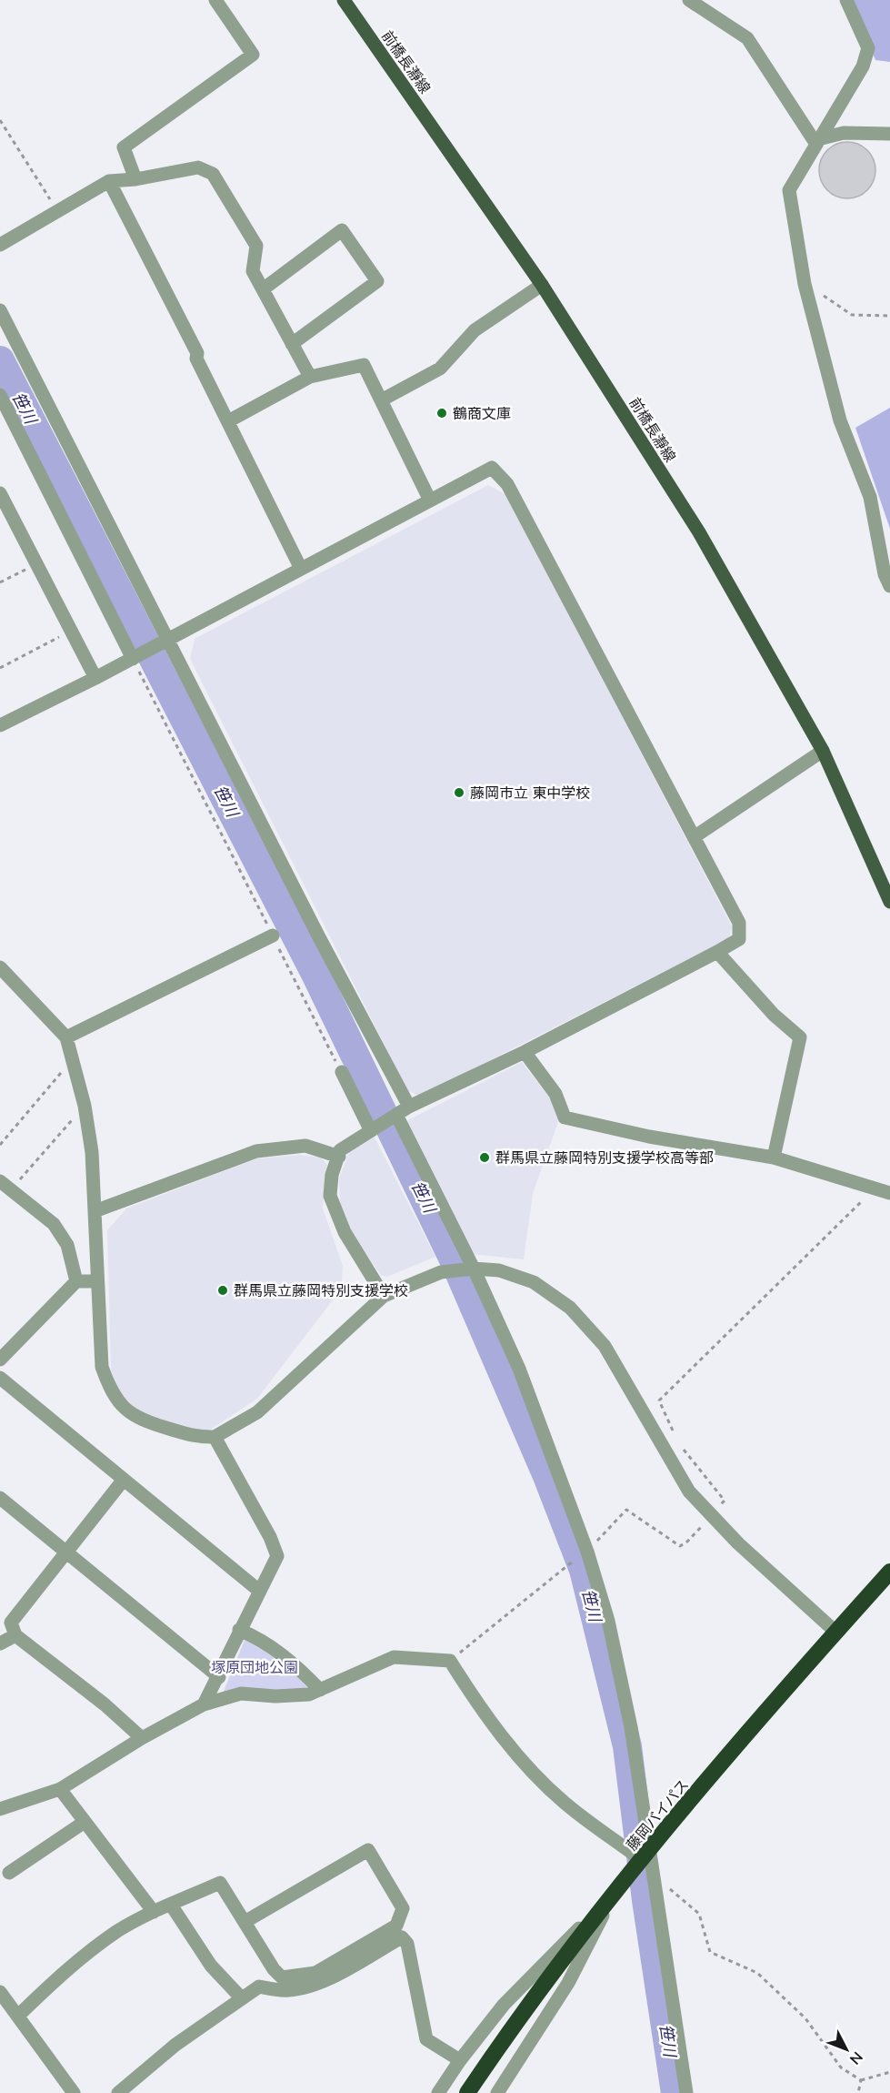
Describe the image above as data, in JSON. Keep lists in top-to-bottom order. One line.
{"streets":{"highway":["藤岡バイパス"],"main road":["前橋長瀞線"]},"water":["笹川"],"parks":["塚原団地公園"],"places":["鶴商文庫","藤岡市立 東中学校","群馬県立藤岡特別支援学校高等部","群馬県立藤岡特別支援学校"],"north":"bottom right"}
